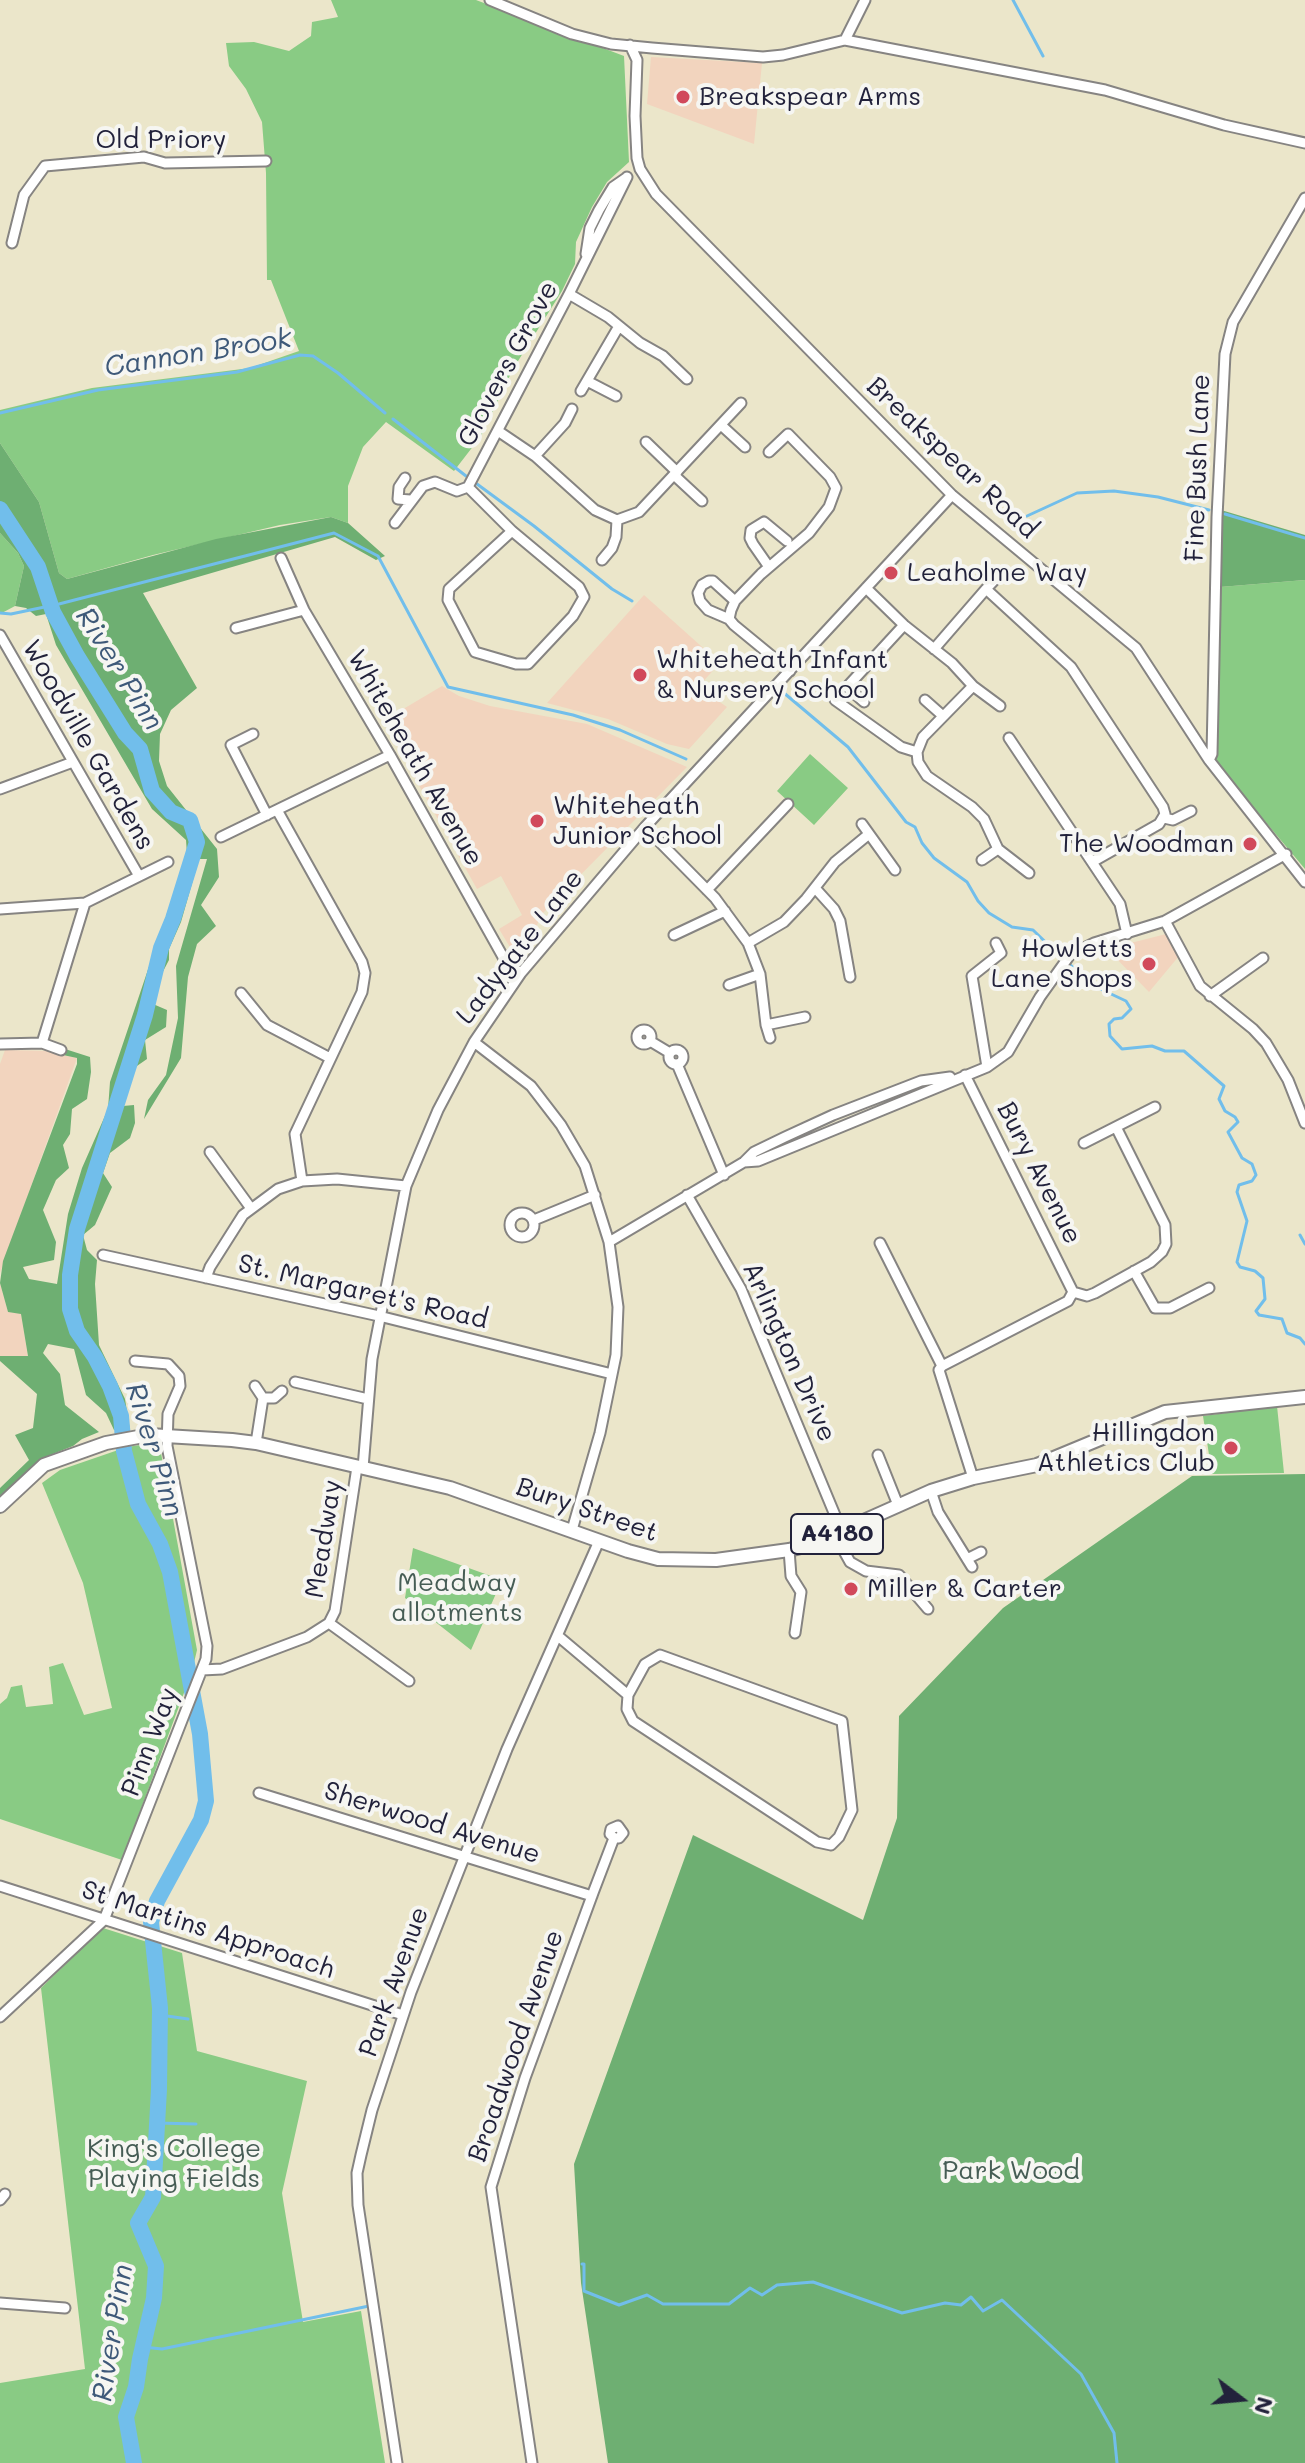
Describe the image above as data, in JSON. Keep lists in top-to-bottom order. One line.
{"streets":{"main road":["Bury Street","A4180"],"street":["Old Priory","Glovers Grove","Breakspear Road","Fine Bush Lane","Woodville Gardens","Whiteheath Avenue","Ladygate Lane","Bury Avenue","St. Margaret's Road","Arlington Drive","Meadway","Pinn Way","Sherwood Avenue","St Martins Approach","Park Avenue","Broadwood Avenue"]},"crossings":[["Glovers Grove","Breakspear Road"],["Breakspear Road","Fine Bush Lane"],["Breakspear Road","Ladygate Lane"],["Whiteheath Avenue","Ladygate Lane"],["Ladygate Lane","St. Margaret's Road"],["Ladygate Lane","Bury Street"],["Ladygate Lane","Meadway"],["Arlington Drive","Bury Street"],["Bury Street","Meadway"],["Bury Street","Pinn Way"],["Bury Street","Park Avenue"],["Meadway","Pinn Way"],["Pinn Way","St Martins Approach"],["Sherwood Avenue","Park Avenue"],["Sherwood Avenue","Broadwood Avenue"],["St Martins Approach","Park Avenue"]],"water":["Cannon Brook","River Pinn"],"parks":["Meadway allotments","King's College Playing Fields","Park Wood"],"places":["Breakspear Arms","Leaholme Way","Whiteheath Infant & Nursery School","Whiteheath Junior School","The Woodman","Howletts Lane Shops","Hillingdon Athletics Club","Miller & Carter"],"north":"right"}
